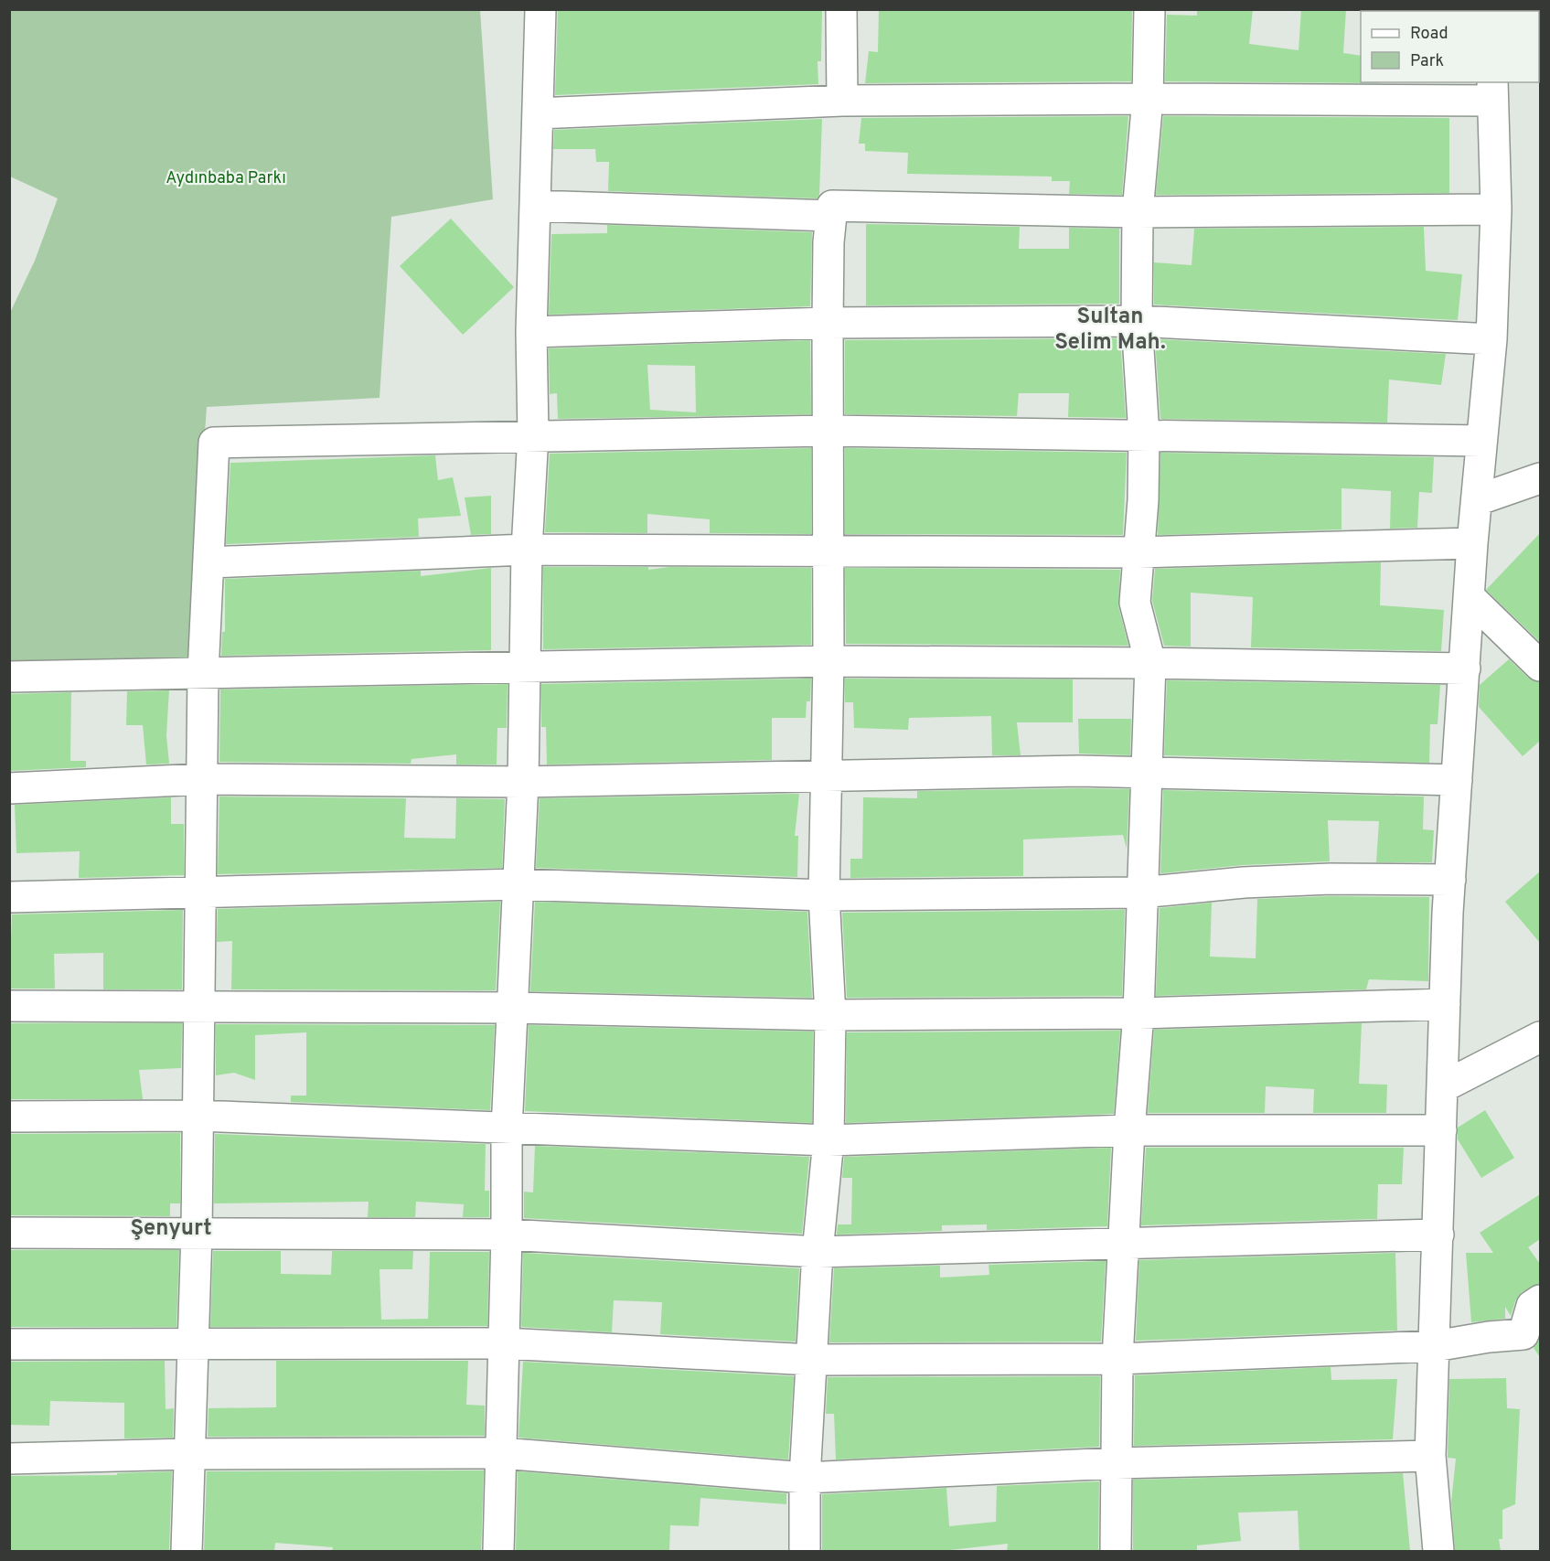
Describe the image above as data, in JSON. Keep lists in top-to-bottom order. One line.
{"districts":["Sultan Selim Mah.","Şenyurt"],"parks":["Aydınbaba Parkı"],"legend":["Road","Park"]}
